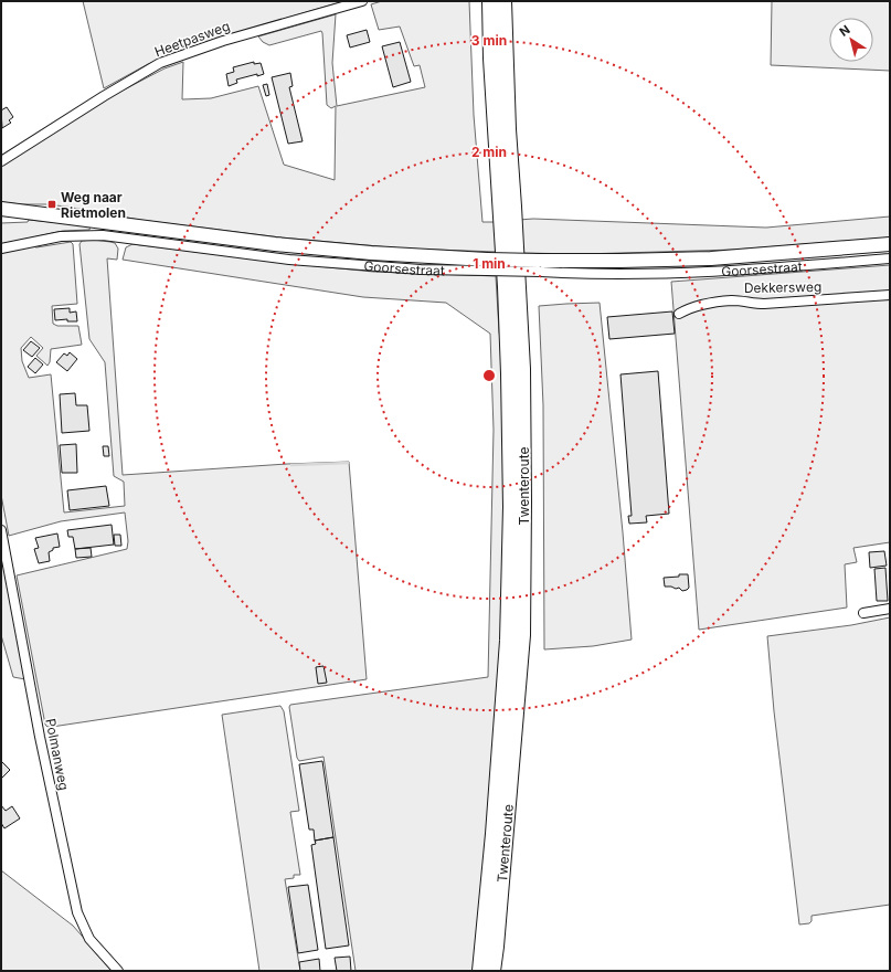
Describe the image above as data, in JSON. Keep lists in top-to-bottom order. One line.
{"streets":{"highway":["Twenteroute"],"main road":["Goorsestraat"],"street":["Heetpasweg","Dekkersweg","Polmanweg"]},"places":{"transit":["Weg naar Rietmolen"]},"north":"top left","rings":["3 min","2 min","1 min"]}
